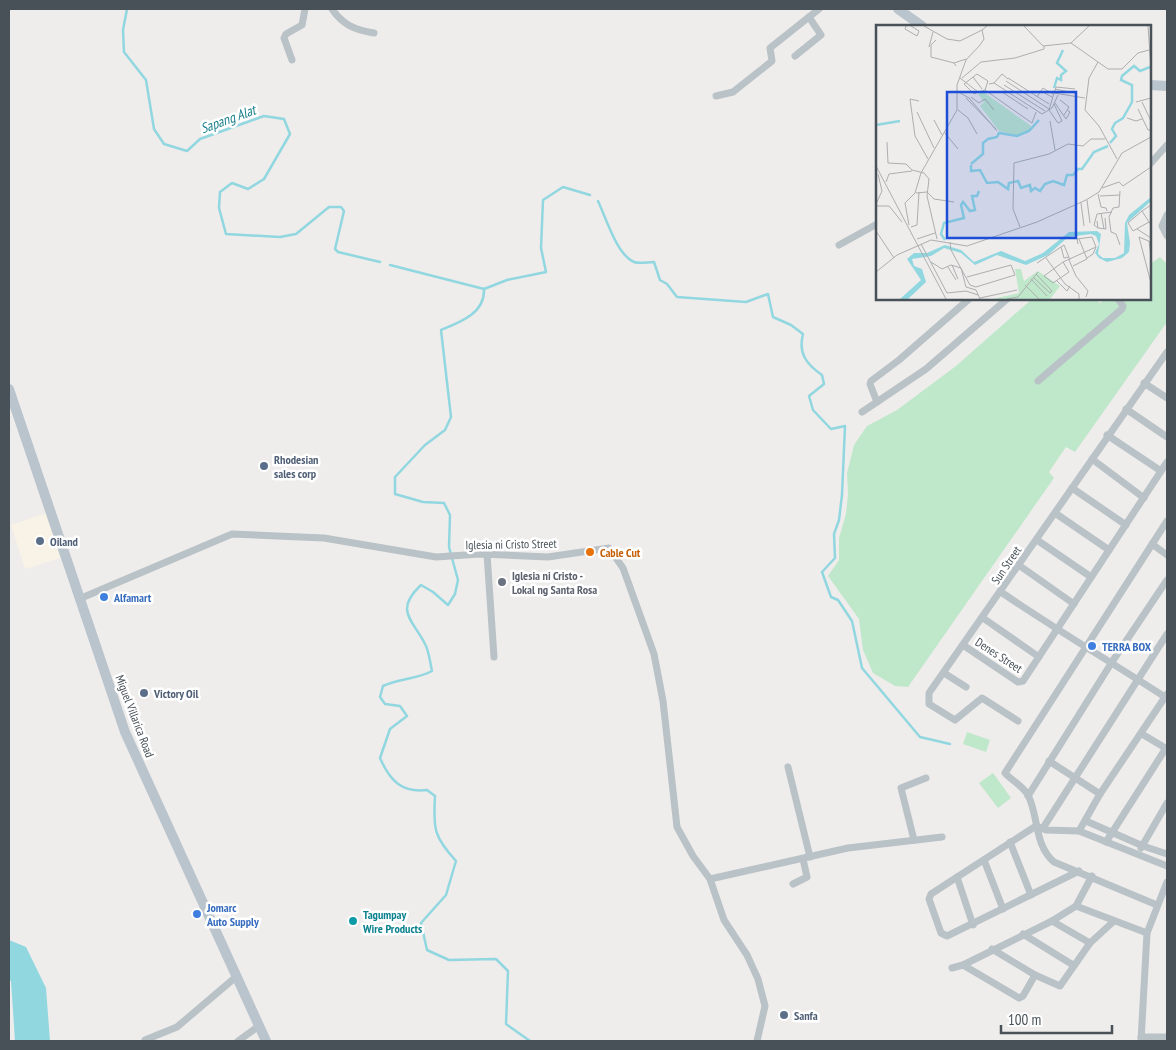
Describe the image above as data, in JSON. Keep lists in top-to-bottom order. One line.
{"streets":{"main road":["Miguel Villarica Road"],"street":["Iglesia ni Cristo Street","Sun Street","Denes Street"]},"crossings":[["Iglesia ni Cristo Street","Miguel Villarica Road"],["Sun Street","Denes Street"]],"water":["Sapang Alat"],"places":["Rhodesian sales corp","Oiland","Cable Cut","Iglesia ni Cristo - Lokal ng Santa Rosa","Alfamart","TERRA BOX","Victory Oil","Jomarc Auto Supply","Tagumpay Wire Products","Sanfa"],"scale_bar":"100 m"}
